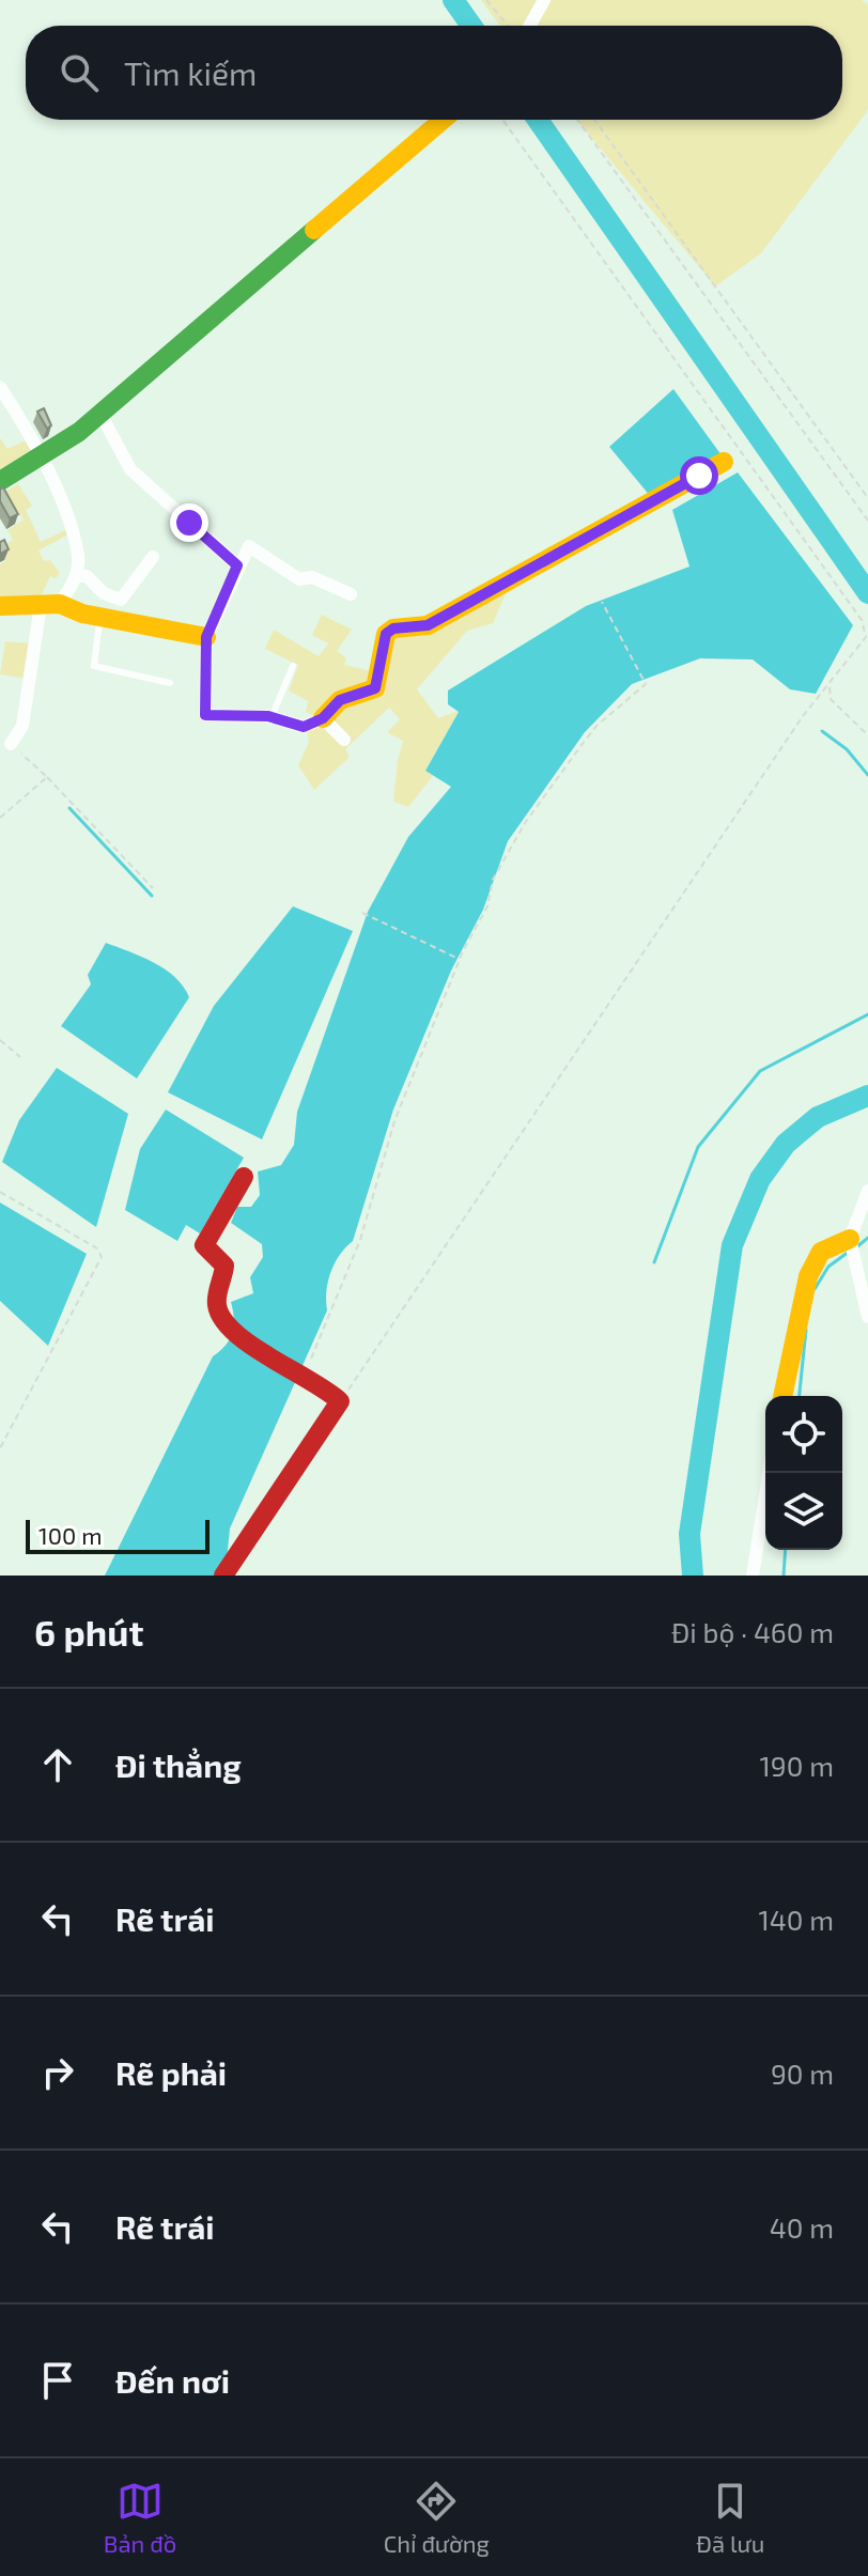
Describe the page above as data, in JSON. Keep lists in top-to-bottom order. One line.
{"scale_bar":"100 m","page":{"search":"Tìm kiếm","scale":"100 m","heading":["6 phút","Đi bộ · 460 m"],"list":[["Đi thẳng","190 m"],["Rẽ trái","140 m"],["Rẽ phải","90 m"],["Rẽ trái","40 m"],"Đến nơi"],"nav":["Bản đồ","Chỉ đường","Đã lưu"]}}
